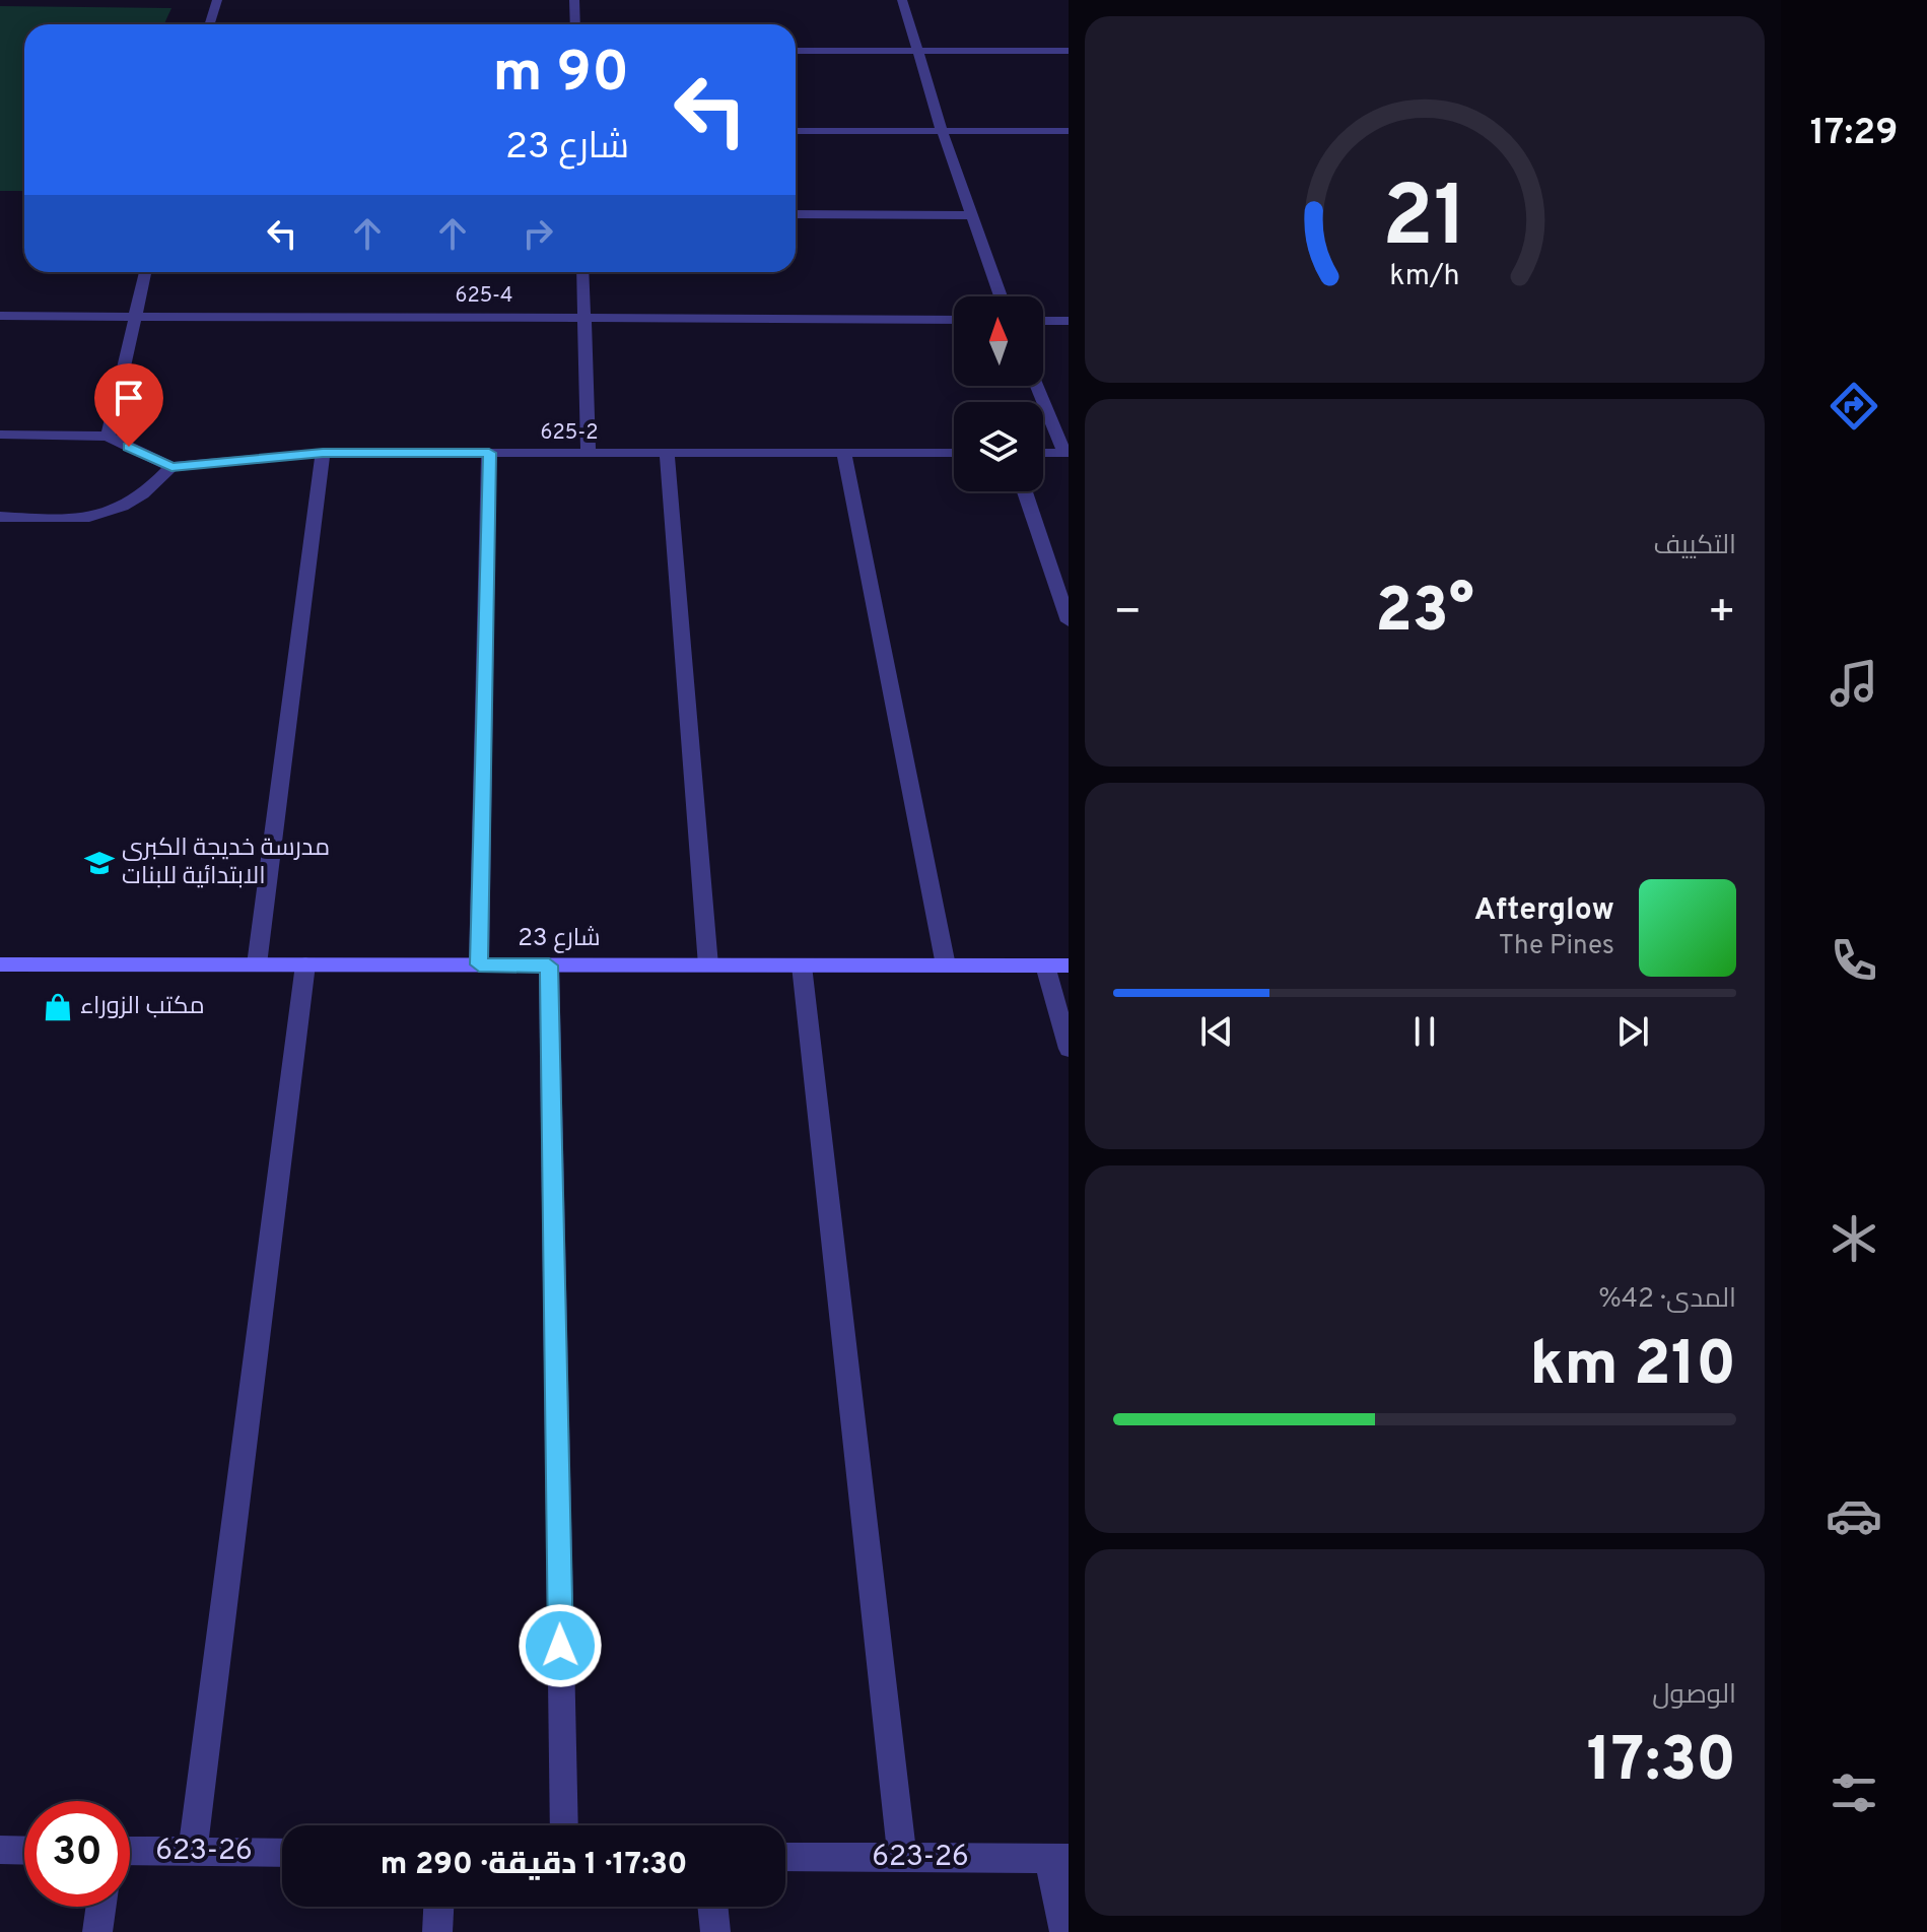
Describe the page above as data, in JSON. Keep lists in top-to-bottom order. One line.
{"streets":{"street":["625-4","625-2","شارع 23","623-26"]},"places":{"school or university":["مدرسة خديجة الكبرى الابتدائية للبنات"],"shop":["مكتب الزوراء"]},"north":"top","page":{"tabs":"17:29","turn":["90 m","شارع 23"],"tile":["التكييف",["المدى · 42%","210 km"],["الوصول","17:30"]],"heat":["−","23°","+"],"song":["Afterglow","The Pines"],"limit":"30","trip":"17:30 · 1 دقيقة · 290 m","gauge":["21","km/h"]}}
